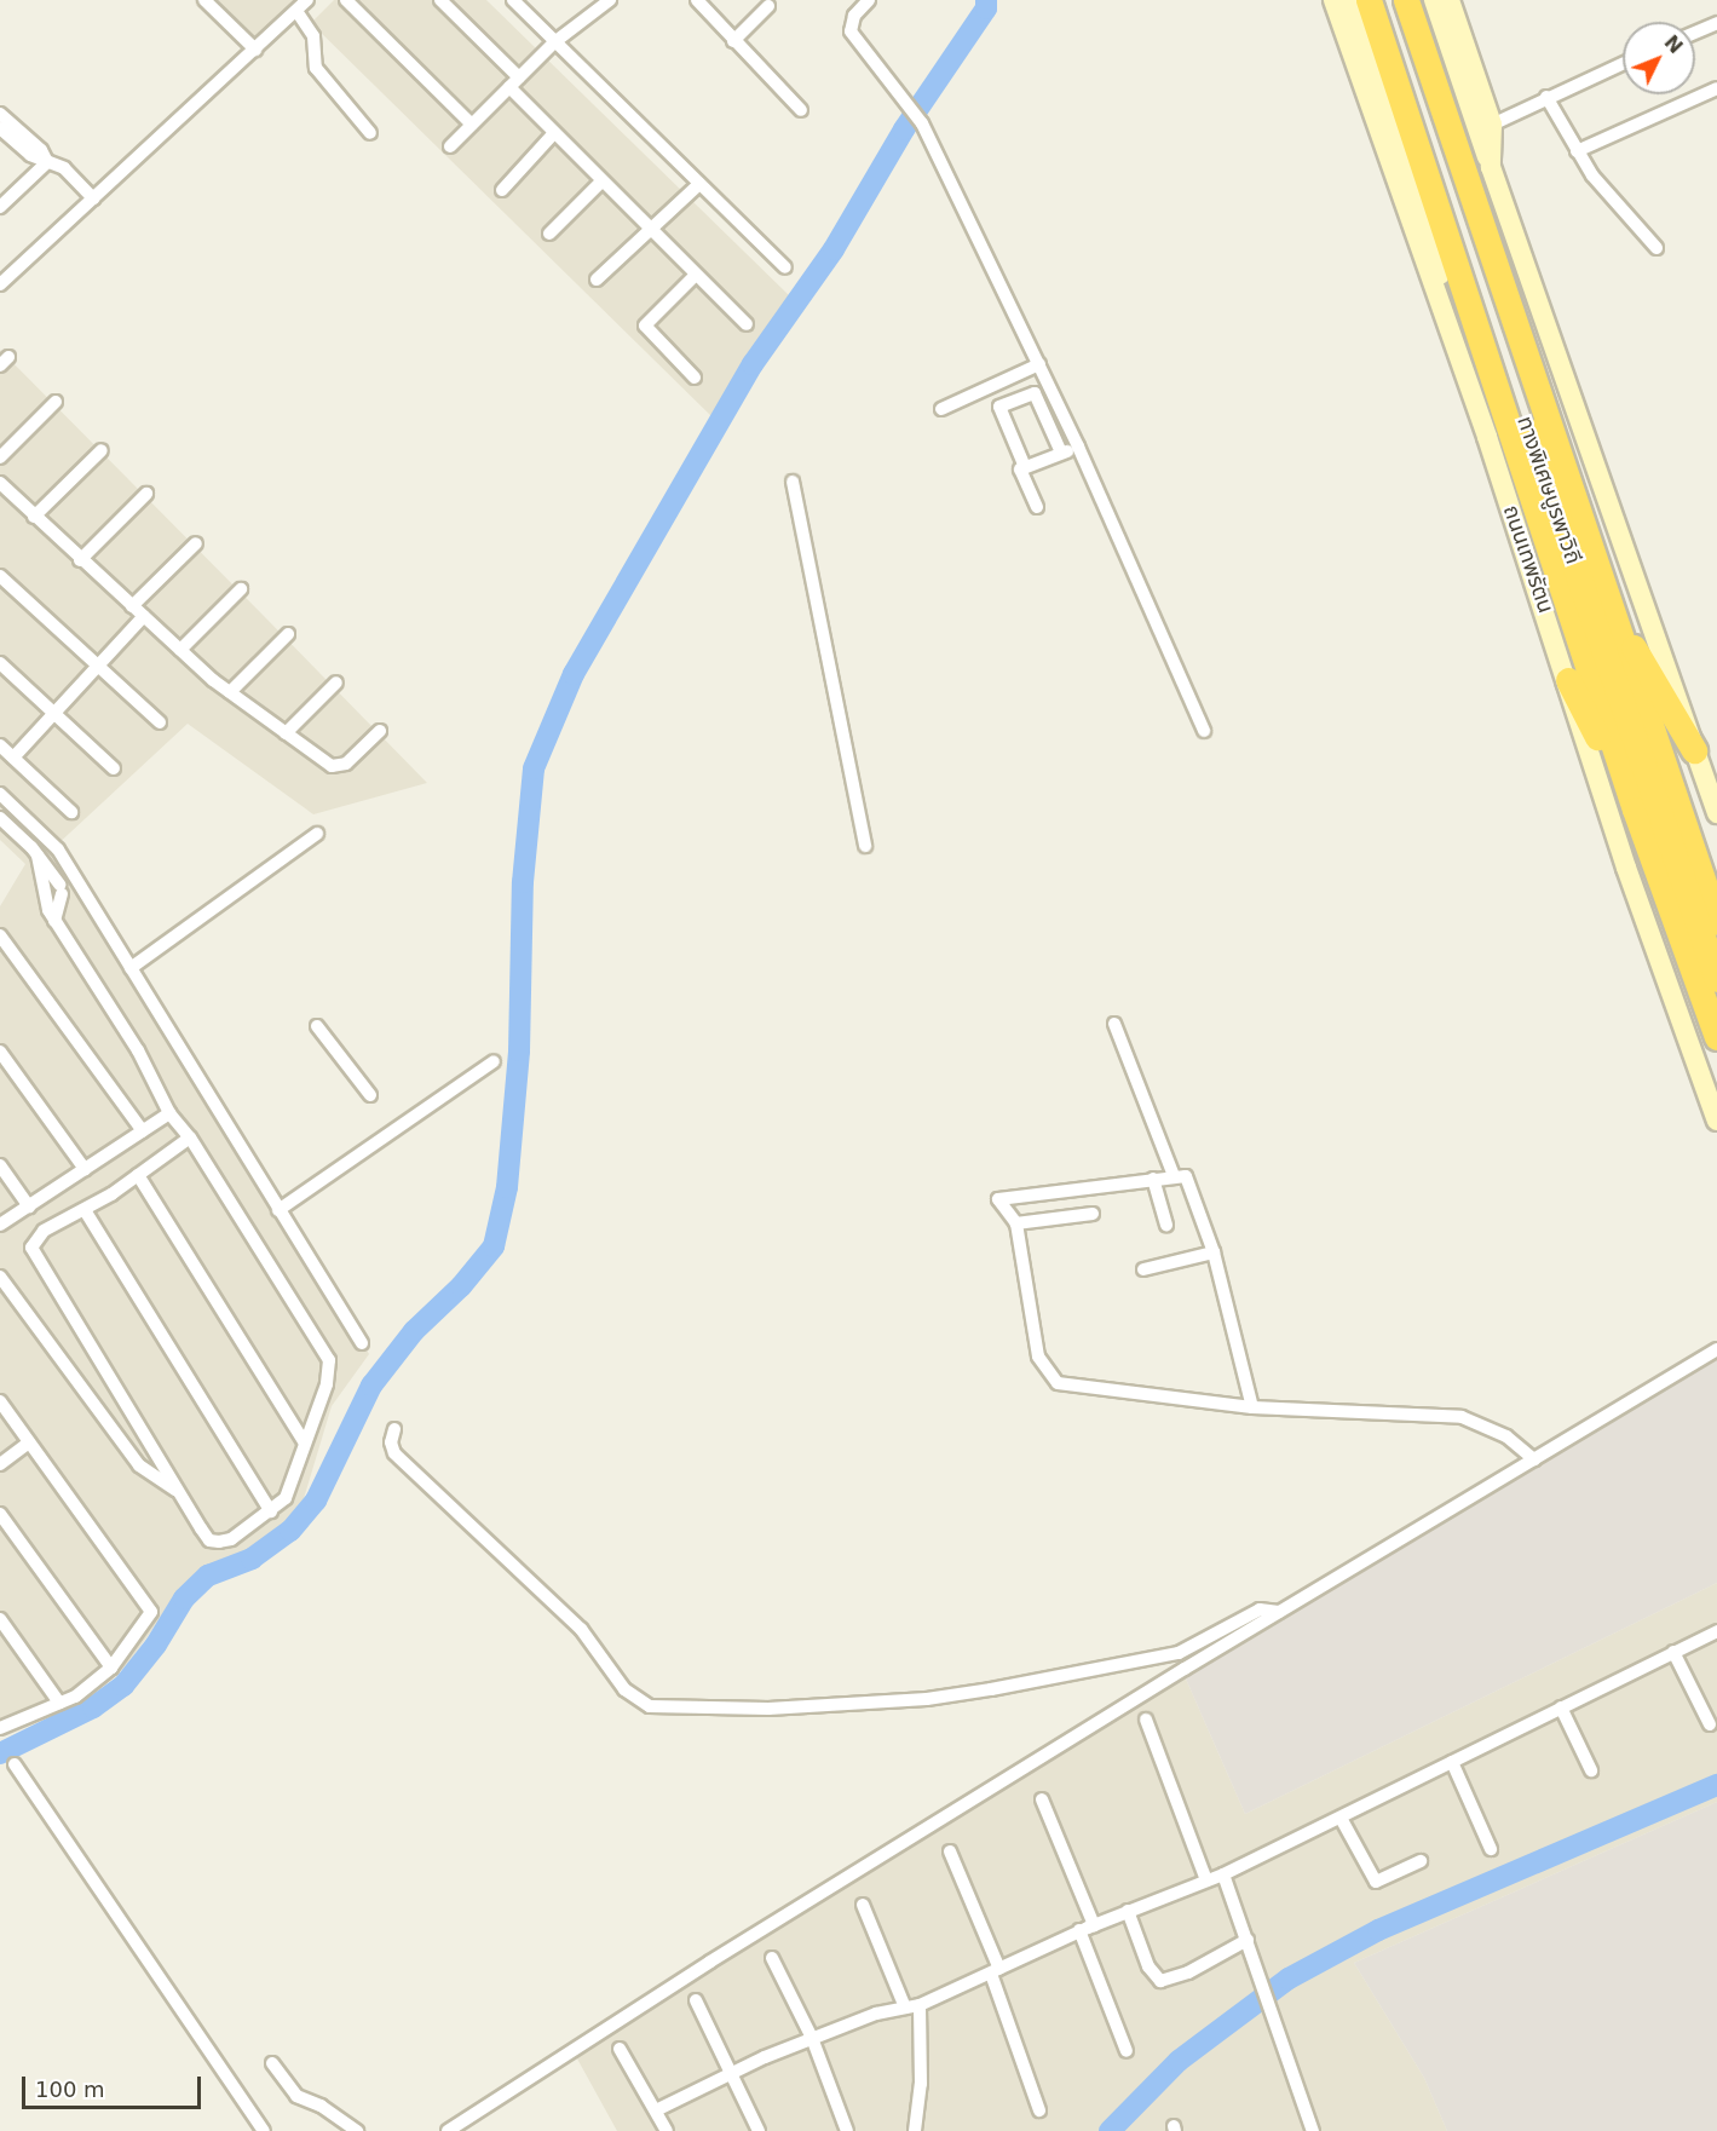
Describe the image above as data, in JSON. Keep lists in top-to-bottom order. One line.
{"streets":{"highway":["ทางพิเศษบูรพาวิถี","ถนนเทพรัตน"]},"scale_bar":"100 m","north":"top right"}
